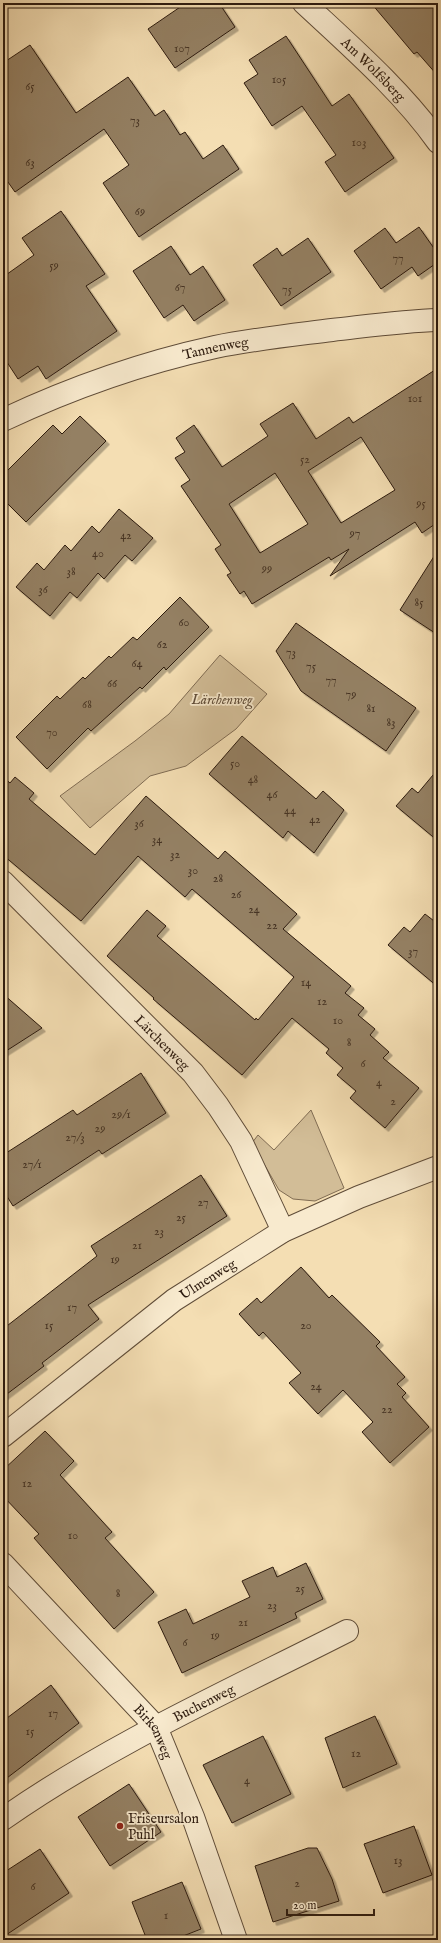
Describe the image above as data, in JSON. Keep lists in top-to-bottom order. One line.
{"streets":{"street":["Am Wolfsberg","Tannenweg","Lärchenweg","Ulmenweg","Buchenweg","Birkenweg"]},"crossings":[["Lärchenweg","Ulmenweg"],["Buchenweg","Birkenweg"]],"parks":["Lärchenweg"],"places":["Friseursalon Puhl"],"house_numbers":["107","105","65","73","103","63","69","77","59","67","75","101","52","95","97","42","40","99","38","36","85","60","62","73","64","75","77","66","79","68","81","83","70","50","48","46","44","42","36","34","32","30","28","26","24","22","37","14","12","10","8","6","4","2","29/1","29","27/3","27/1","27","25","23","21","19","17","15","20","24","22","12","10","25","8","23","21","19","6","17","15","12","4","13","2","6","1"],"scale_bar":"20 m"}
